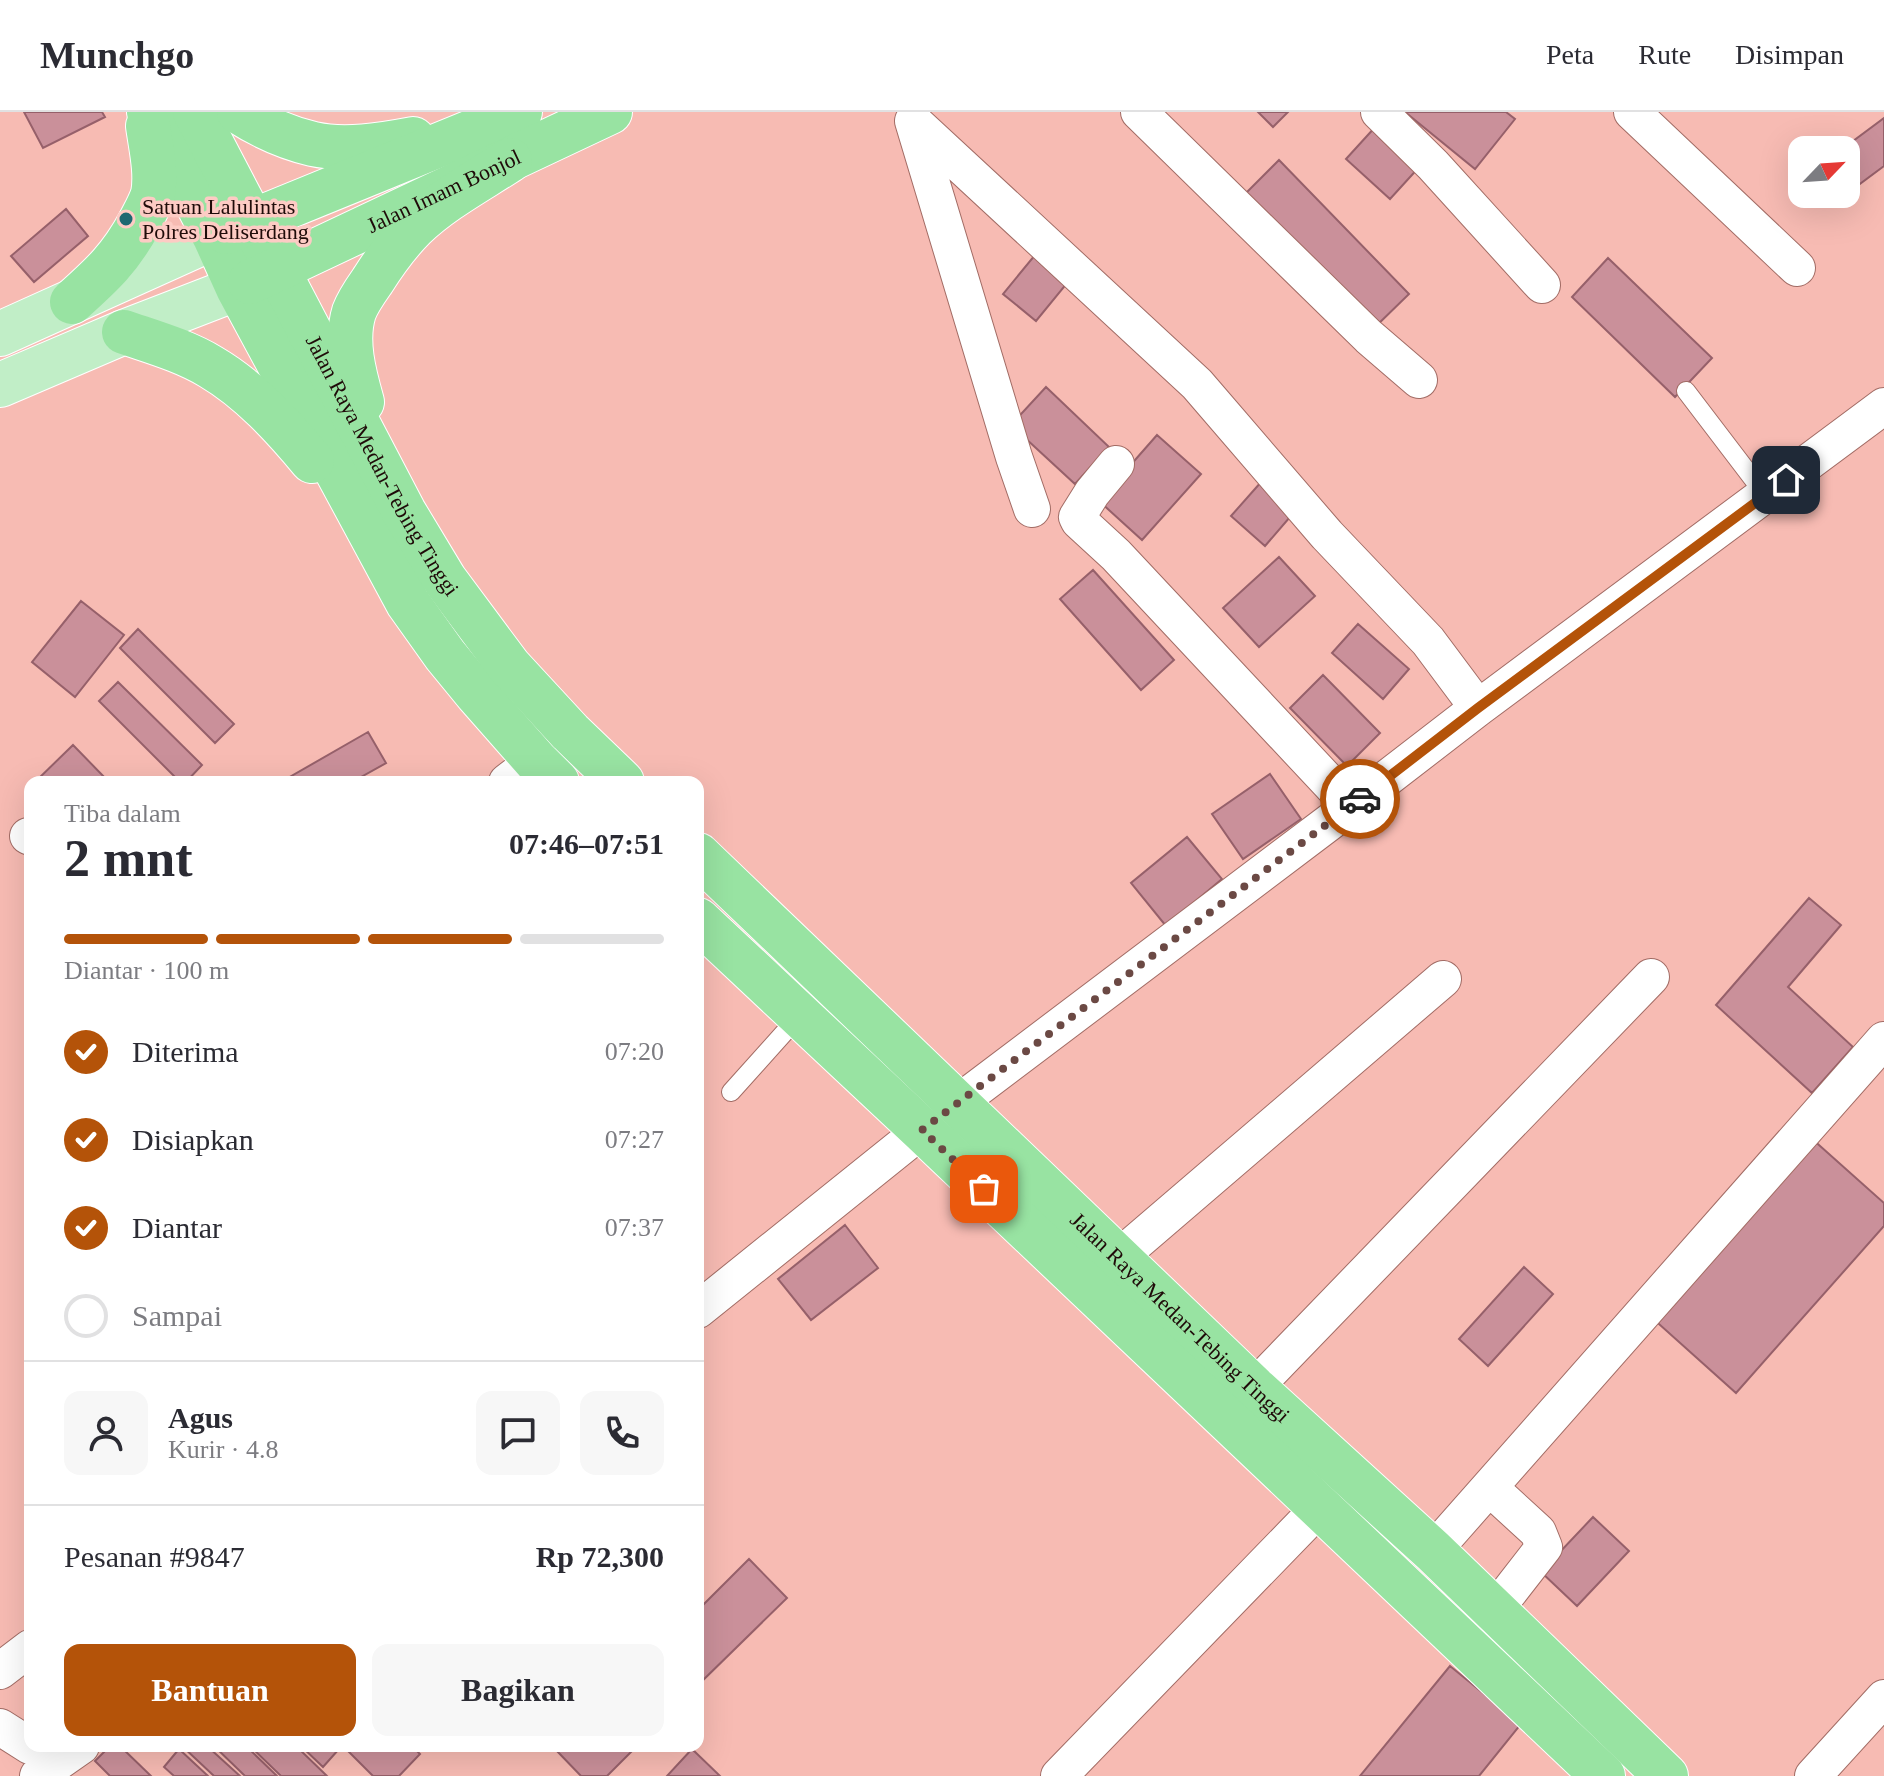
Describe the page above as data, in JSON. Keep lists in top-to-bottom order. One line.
{"streets":{"highway":["Jalan Imam Bonjol","Jalan Raya Medan-Tebing Tinggi"]},"crossings":[["Jalan Imam Bonjol","Jalan Raya Medan-Tebing Tinggi"]],"places":["Satuan Lalulintas Polres Deliserdang"],"north":"top right","page":{"header":"Munchgo","nav":["Peta","Rute","Disimpan"],"heading":["2 mnt","Tiba dalam","07:46–07:51"],"panel":["Agus","Kurir · 4.8","Pesanan #9847","Rp 72,300"],"bar":"Diantar · 100 m","list":[["Diterima","07:20"],["Disiapkan","07:27"],["Diantar","07:37"],"Sampai"],"buttons":["Bantuan","Bagikan"]}}
